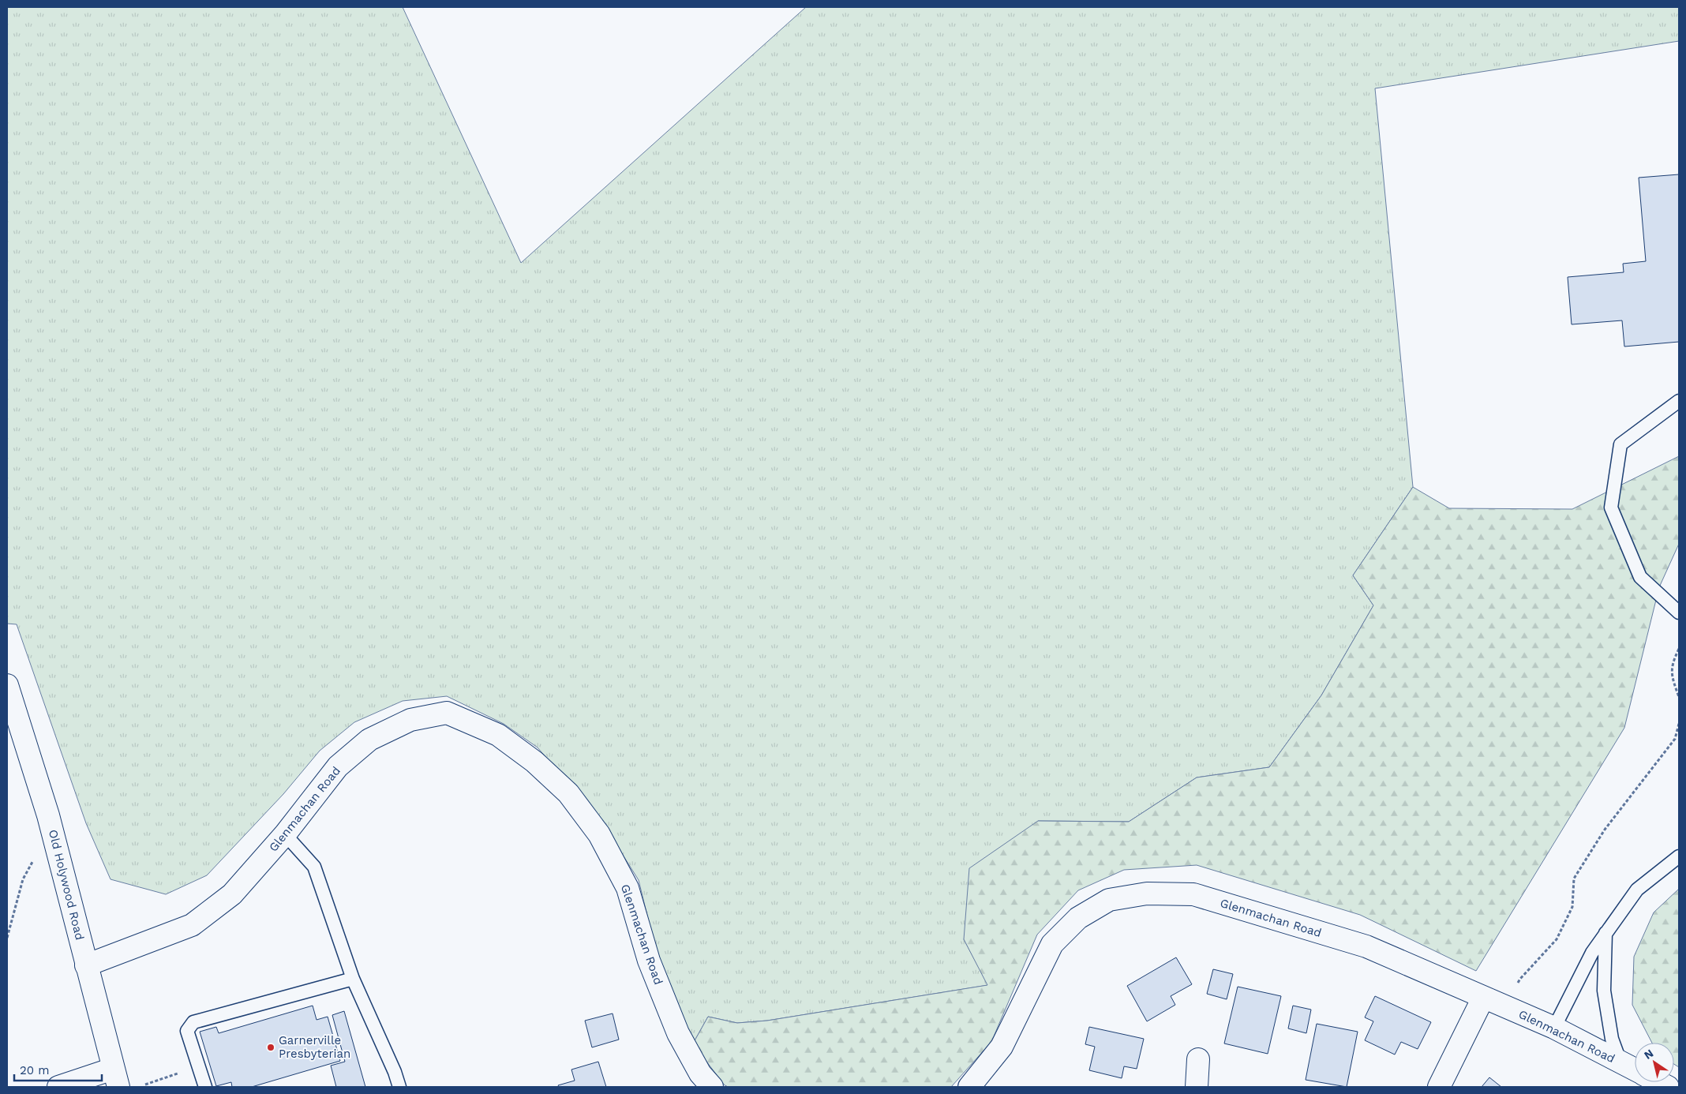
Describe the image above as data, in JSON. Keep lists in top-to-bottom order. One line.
{"streets":{"street":["Glenmachan Road","Old Holywood Road"]},"crossings":[["Glenmachan Road","Old Holywood Road"]],"places":["Garnerville Presbyterian"],"scale_bar":"20 m","north":"top left"}
